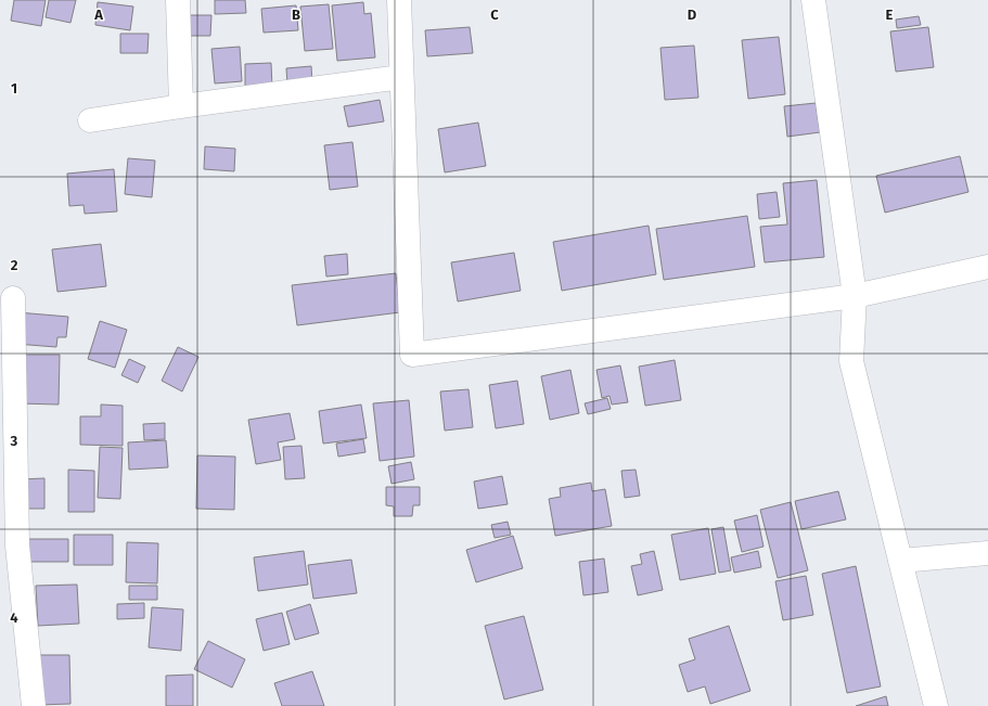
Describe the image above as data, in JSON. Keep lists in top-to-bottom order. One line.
{"grid":{"columns":["A","B","C","D","E"],"rows":["1","2","3","4"]}}
